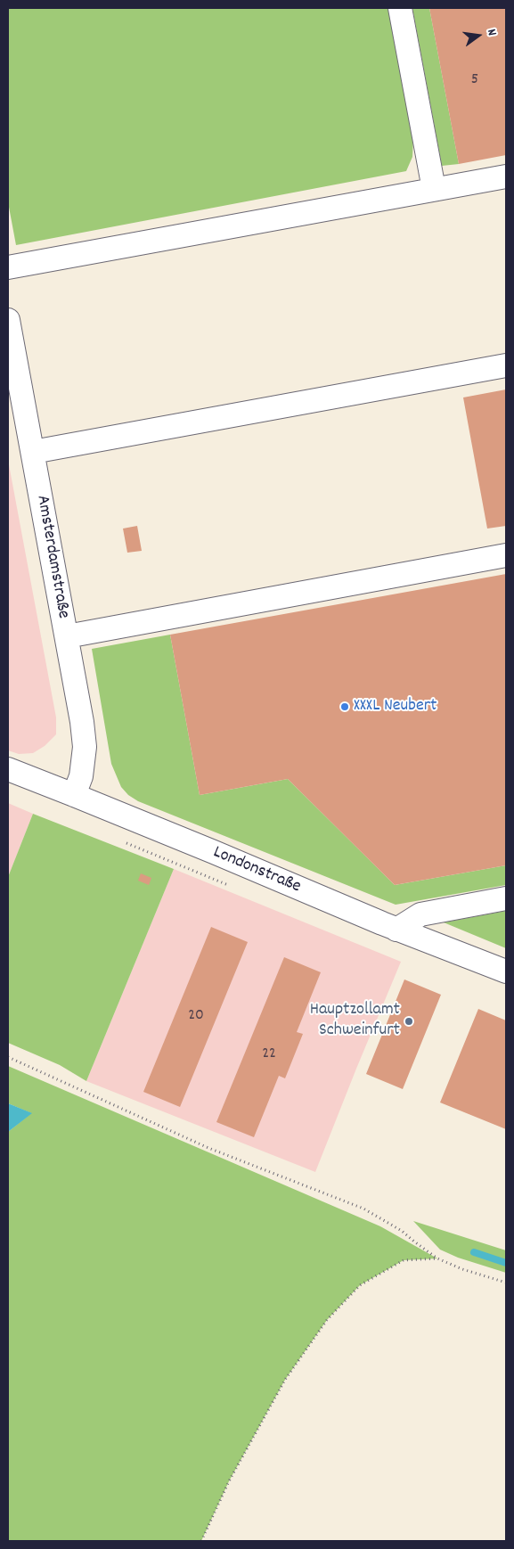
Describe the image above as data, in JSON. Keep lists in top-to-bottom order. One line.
{"streets":{"street":["Amsterdamstraße","Londonstraße"]},"crossings":[["Amsterdamstraße","Londonstraße"]],"places":["XXXL Neubert","Hauptzollamt Schweinfurt"],"house_numbers":["5","20","22"],"north":"right"}
